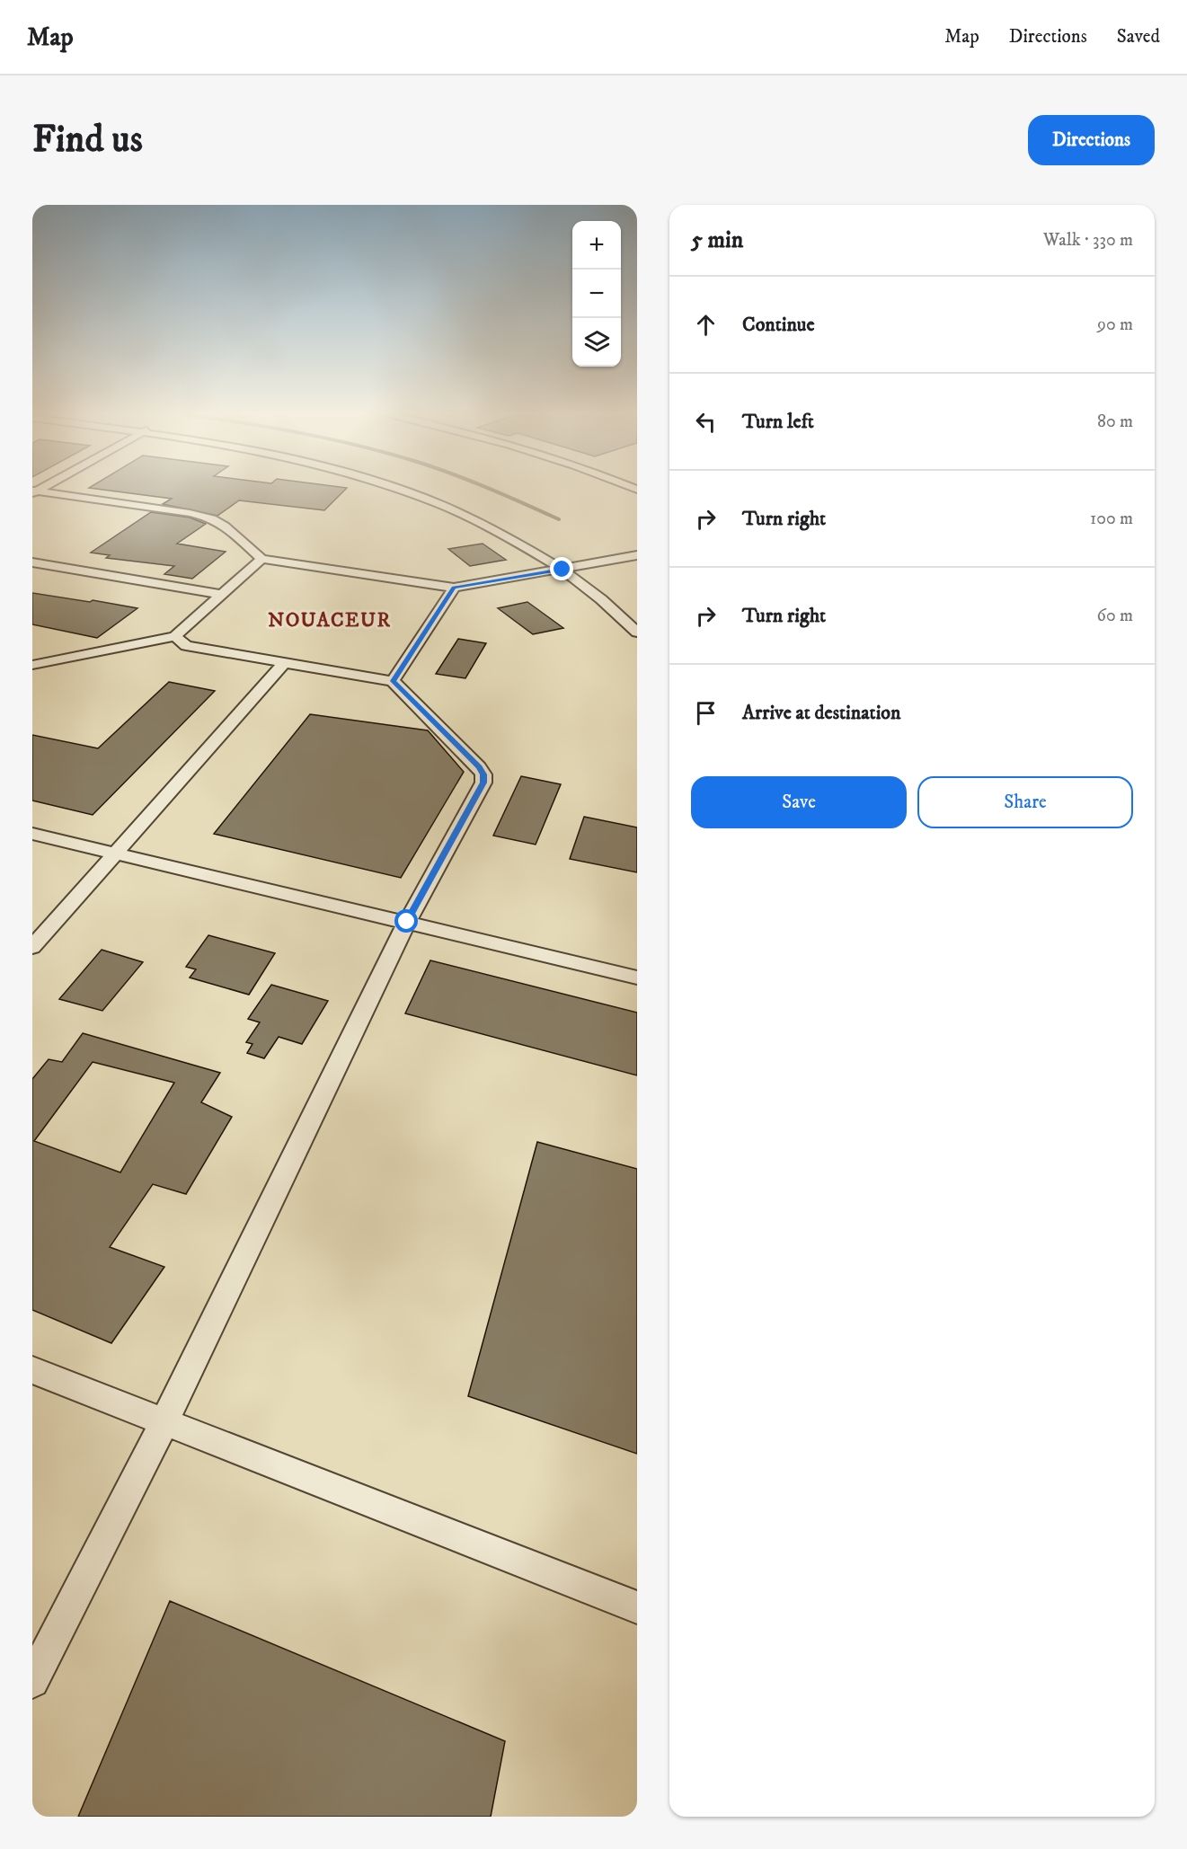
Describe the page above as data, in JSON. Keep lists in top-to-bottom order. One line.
{"districts":["NOUACEUR"],"page":{"header":"Map","nav":["Map","Directions","Saved"],"buttons":["Directions",["Save","Share"]],"title":"Find us","heading":["5 min","Walk · 330 m"],"map_buttons":["+","−"],"list":[["Continue","90 m"],["Turn left","80 m"],["Turn right","100 m"],["Turn right","60 m"],"Arrive at destination"]}}
